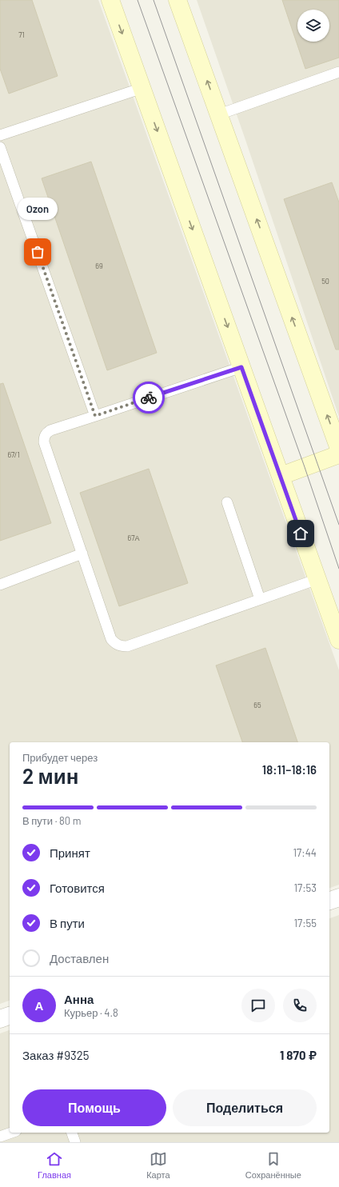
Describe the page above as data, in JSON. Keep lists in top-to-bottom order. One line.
{"places":["Ozon"],"house_numbers":["71","69","50","67/1","67А","65"],"page":{"bubble":"Ozon","heading":["2 мин","Прибудет через","18:11–18:16"],"panel":["Анна","Курьер · 4.8","Заказ #9325","1 870 ₽"],"bar":"В пути · 80 m","list":[["Принят","17:44"],["Готовится","17:53"],["В пути","17:55"],"Доставлен"],"round":"А","buttons":["Помощь","Поделиться"],"tabs":["Главная","Карта","Сохранённые"]}}
